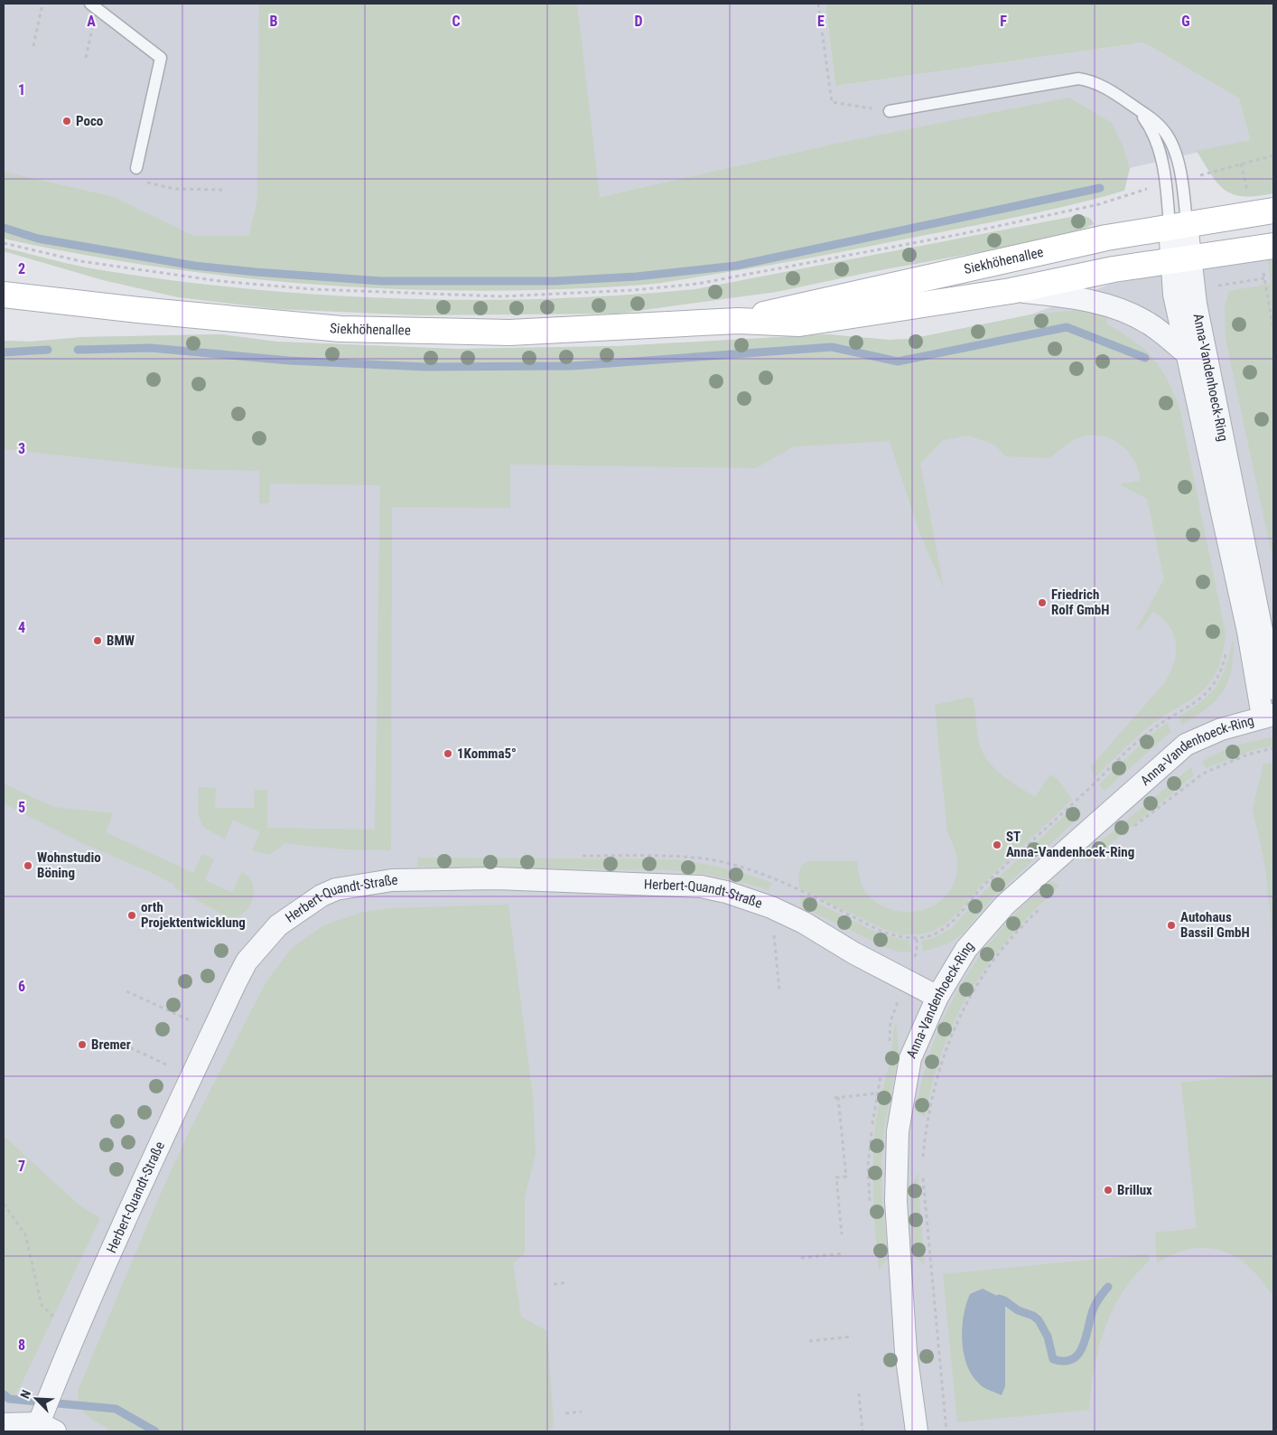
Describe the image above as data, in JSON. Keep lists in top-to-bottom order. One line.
{"streets":{"main road":["Siekhöhenallee"],"street":["Anna-Vandenhoeck-Ring","Herbert-Quandt-Straße"]},"crossings":[["Siekhöhenallee","Anna-Vandenhoeck-Ring"],["Anna-Vandenhoeck-Ring","Herbert-Quandt-Straße"]],"places":["Poco","Friedrich Rolf GmbH","BMW","1Komma5°","ST Anna-Vandenhoek-Ring","Wohnstudio Böning","orth Projektentwicklung","Autohaus Bassil GmbH","Bremer","Brillux"],"north":"top left","grid":{"columns":["A","B","C","D","E","F","G"],"rows":["1","2","3","4","5","6","7","8"]}}
